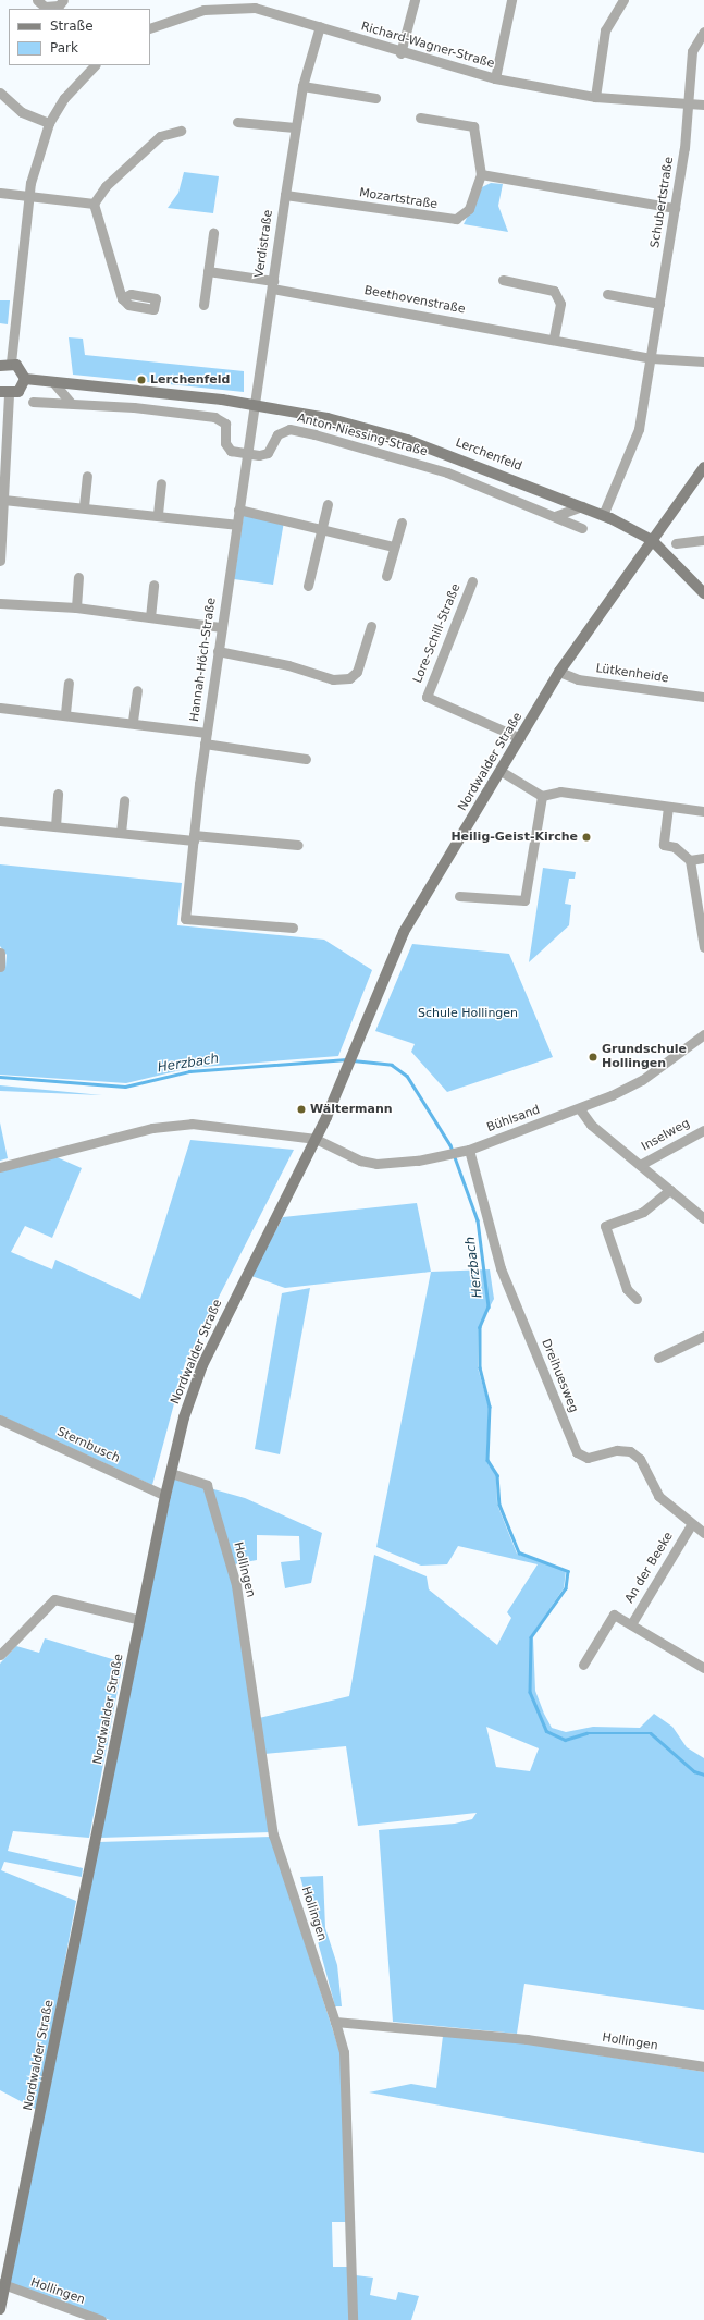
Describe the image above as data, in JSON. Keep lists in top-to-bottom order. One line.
{"streets":{"main road":["Lerchenfeld","Nordwalder Straße"],"street":["Richard-Wagner-Straße","Mozartstraße","Schubertstraße","Verdistraße","Beethovenstraße","Anton-Niessing-Straße","Lore-Schill-Straße","Hannah-Höch-Straße","Lütkenheide","Bühlsand","Inselweg","Dreihuesweg","Sternbusch","An der Beeke","Hollingen"]},"crossings":[["Richard-Wagner-Straße","Schubertstraße"],["Richard-Wagner-Straße","Verdistraße"],["Mozartstraße","Verdistraße"],["Schubertstraße","Beethovenstraße"],["Schubertstraße","Lerchenfeld"],["Verdistraße","Beethovenstraße"],["Verdistraße","Lerchenfeld"],["Verdistraße","Hannah-Höch-Straße"],["Anton-Niessing-Straße","Hannah-Höch-Straße"],["Lerchenfeld","Hannah-Höch-Straße"],["Lerchenfeld","Nordwalder Straße"],["Lore-Schill-Straße","Nordwalder Straße"],["Lütkenheide","Nordwalder Straße"],["Nordwalder Straße","Bühlsand"],["Nordwalder Straße","Sternbusch"],["Nordwalder Straße","Hollingen"],["Bühlsand","Dreihuesweg"],["Dreihuesweg","An der Beeke"]],"water":["Herzbach"],"parks":["Schule Hollingen"],"places":["Lerchenfeld","Heilig-Geist-Kirche","Grundschule Hollingen","Wältermann"],"legend":["Straße","Park"]}
